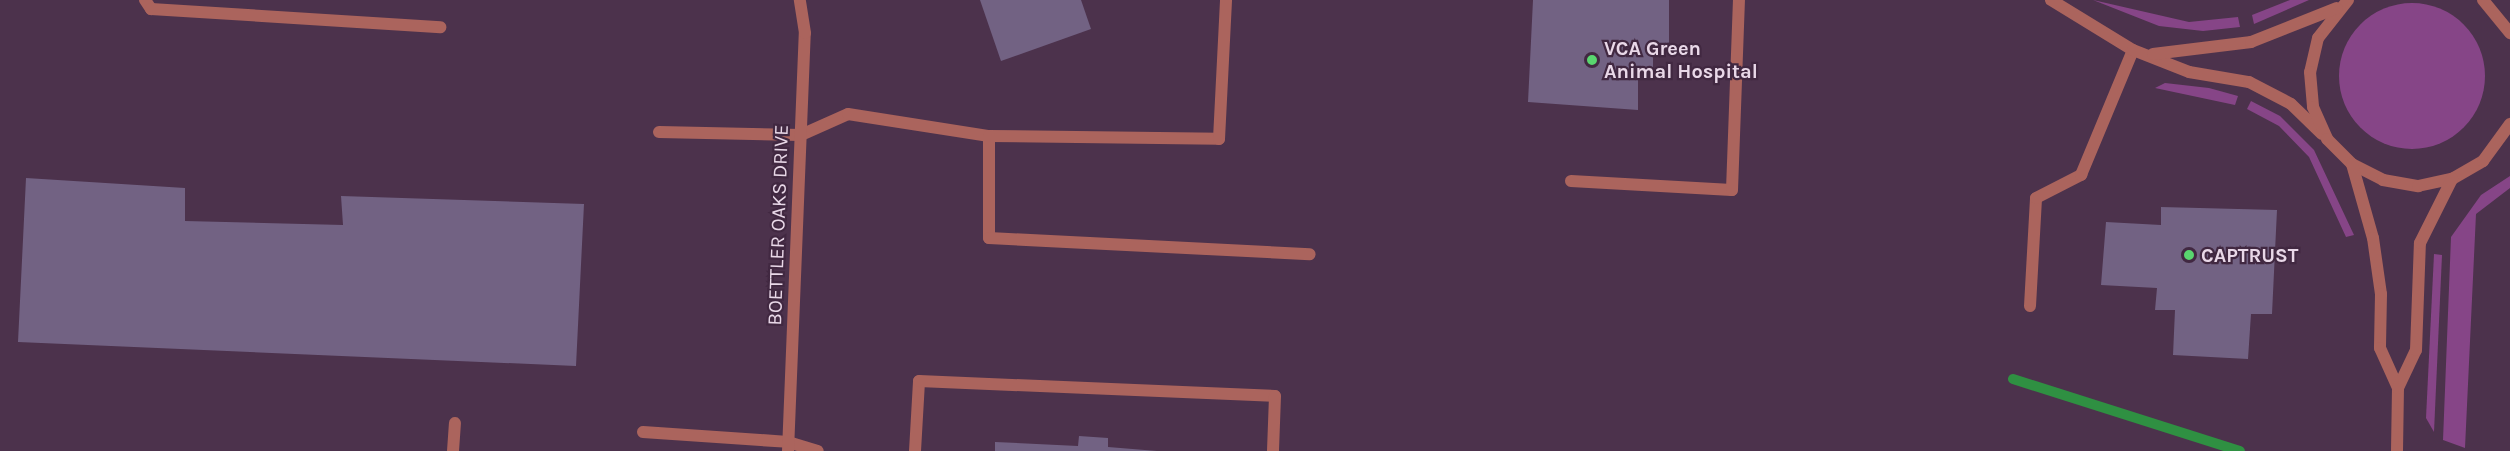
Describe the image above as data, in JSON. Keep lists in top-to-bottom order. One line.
{"streets":{"street":["BOETTLER OAKS DRIVE"]},"places":["VCA Green Animal Hospital","CAPTRUST"]}
